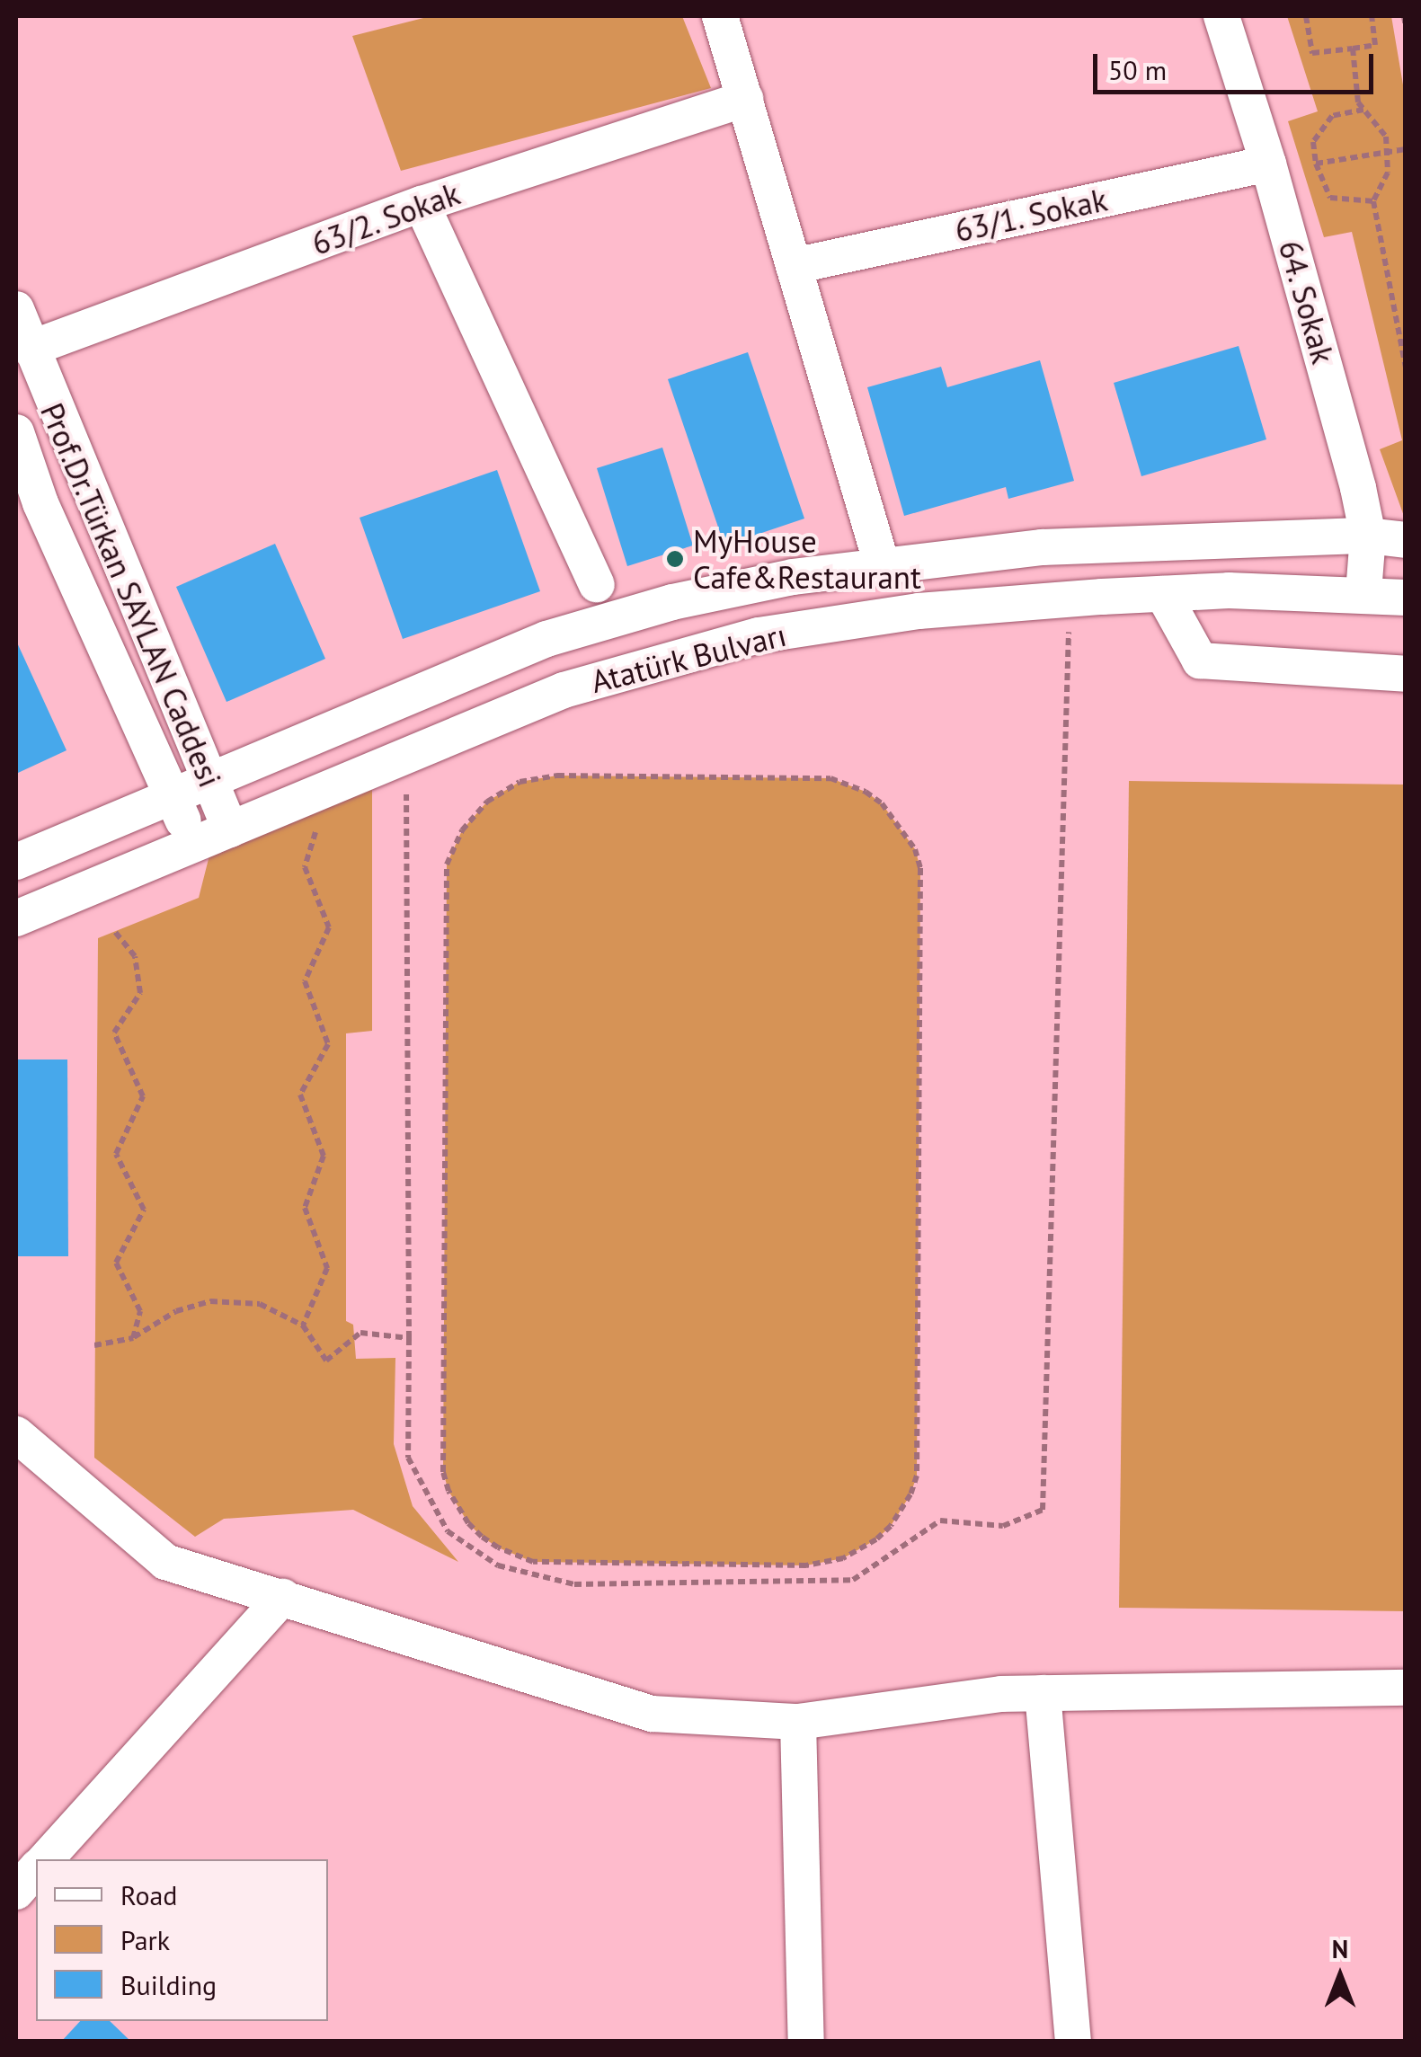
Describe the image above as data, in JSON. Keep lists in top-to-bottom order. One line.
{"streets":{"street":["63/1. Sokak","63/2. Sokak","64. Sokak","Prof.Dr.Türkan SAYLAN Caddesi","Atatürk Bulvarı"]},"crossings":[["63/1. Sokak","64. Sokak"],["63/2. Sokak","Prof.Dr.Türkan SAYLAN Caddesi"],["64. Sokak","Atatürk Bulvarı"],["Prof.Dr.Türkan SAYLAN Caddesi","Atatürk Bulvarı"]],"places":["MyHouse Cafe&Restaurant"],"legend":["Road","Park","Building"],"scale_bar":"50 m","north":"top"}
